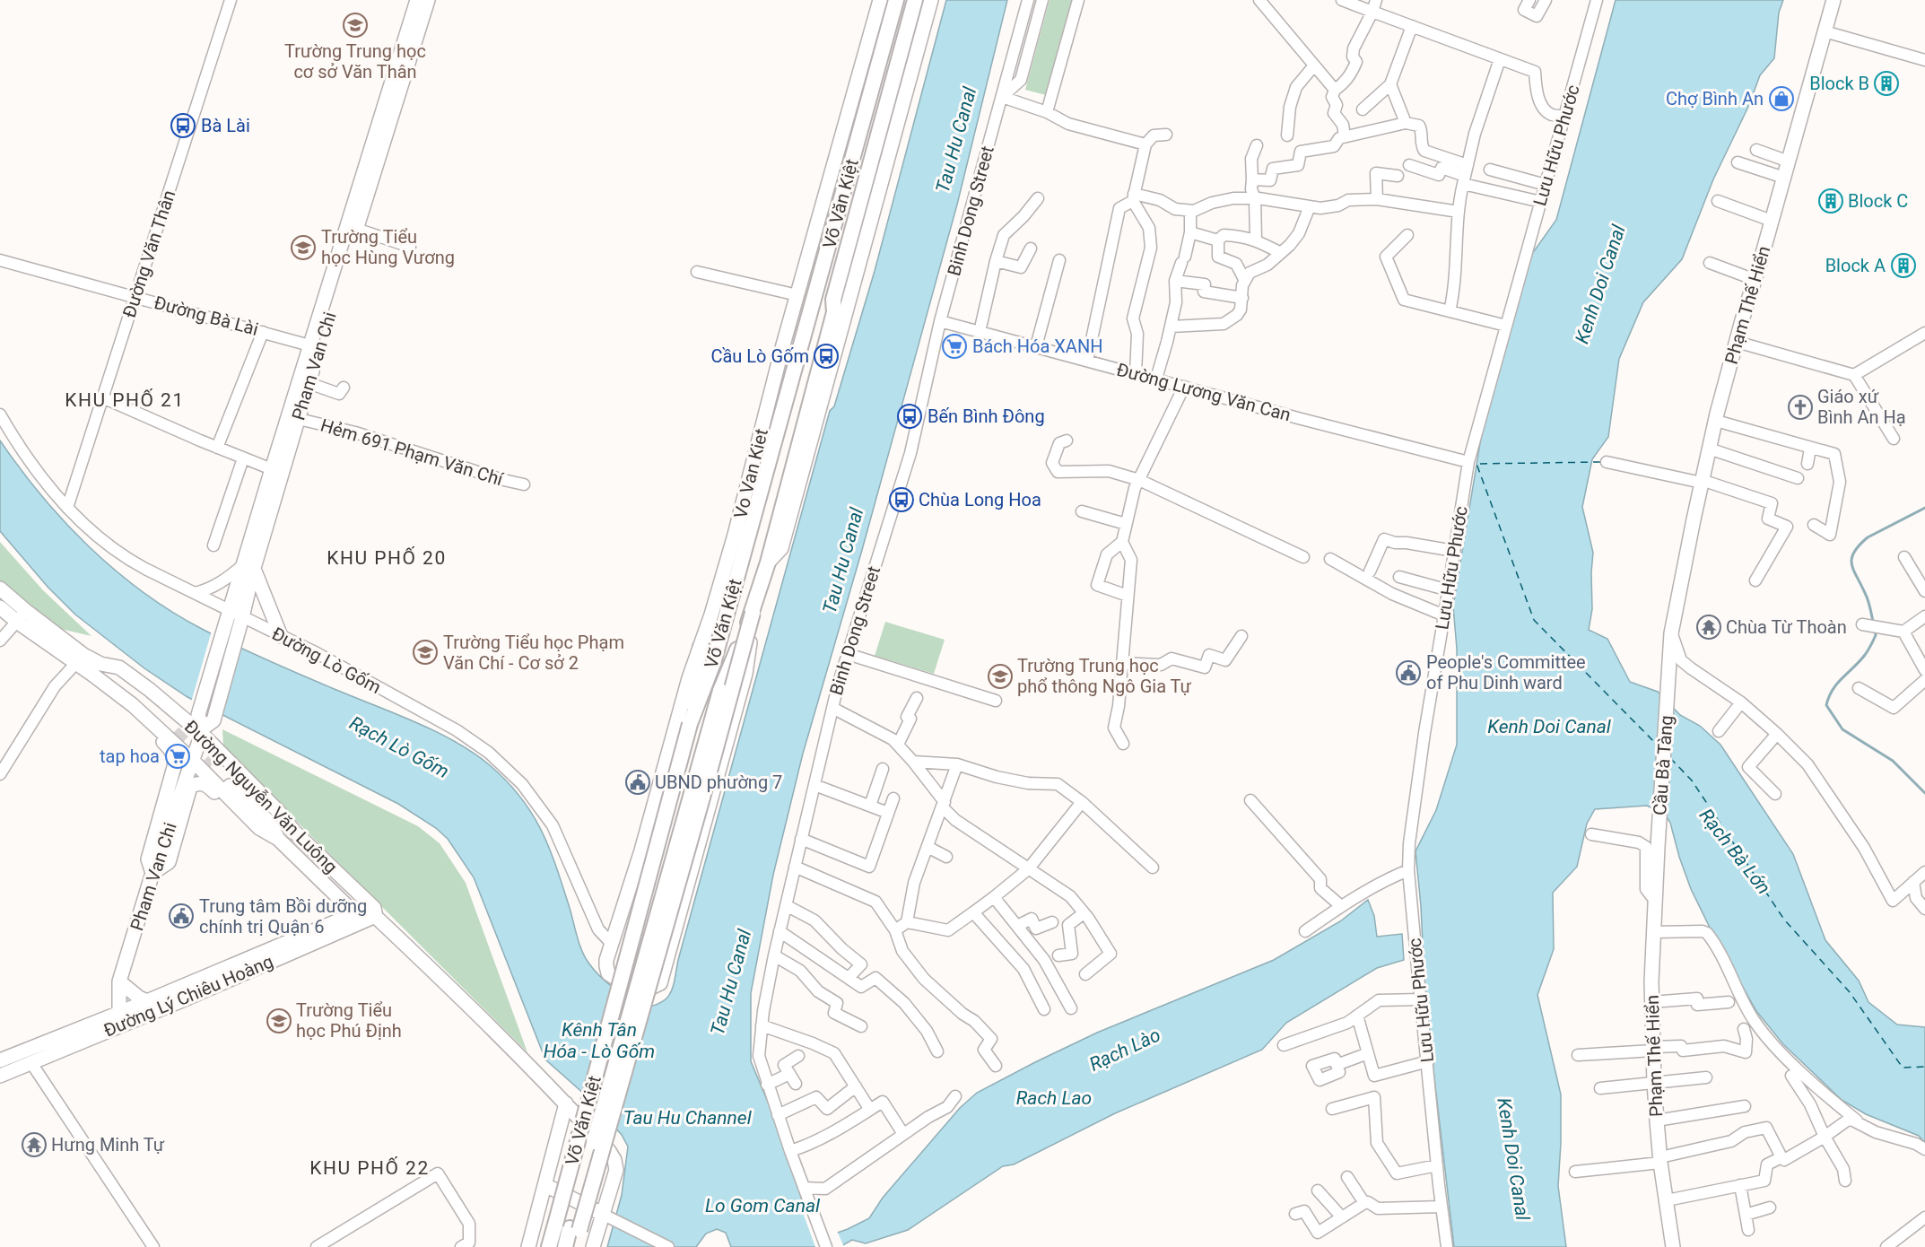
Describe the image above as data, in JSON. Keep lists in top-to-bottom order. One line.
{"streets":{"highway":["Võ Văn Kiệt"],"main road":["Phạm Thế Hiển","Pham Van Chi","Vo Van Kiet","Cầu Bà Tàng","Đường Nguyễn Văn Luông","Đường Lý Chiêu Hoàng"],"street":["Lưu Hữu Phước","Binh Dong Street","Đường Văn Thân","Đường Bà Lài","Đường Lương Văn Can","Hẻm 691 Phạm Văn Chí","Đường Lò Gốm"]},"crossings":[["Lưu Hữu Phước","Đường Lương Văn Can"],["Võ Văn Kiệt","Vo Van Kiet"],["Võ Văn Kiệt","Đường Nguyễn Văn Luông"],["Binh Dong Street","Đường Lương Văn Can"],["Đường Văn Thân","Đường Bà Lài"],["Đường Văn Thân","Đường Lò Gốm"],["Phạm Thế Hiển","Cầu Bà Tàng"],["Đường Bà Lài","Pham Van Chi"],["Pham Van Chi","Hẻm 691 Phạm Văn Chí"],["Pham Van Chi","Đường Lò Gốm"],["Pham Van Chi","Đường Nguyễn Văn Luông"],["Pham Van Chi","Đường Lý Chiêu Hoàng"],["Vo Van Kiet","Đường Lò Gốm"],["Đường Nguyễn Văn Luông","Đường Lý Chiêu Hoàng"]],"districts":["KHU PHỐ 21","KHU PHỐ 20","KHU PHỐ 22"],"water":["Tau Hu Canal","Kenh Doi Canal","Rạch Lò Gốm","Rạch Bà Lớn","Kênh Tân Hóa - Lò Gốm","Rạch Lào","Rach Lao","Tau Hu Channel","Lo Gom Canal"],"places":{"school or university":["Trường Trung học cơ sở Văn Thân","Trường Tiểu học Hùng Vương","Trường Tiểu học Phạm Văn Chí - Cơ sở 2","Trường Trung học phổ thông Ngô Gia Tự","Trường Tiểu học Phú Định"],"building":["Block B","Block C","Block A"],"shop":["Chợ Bình An"],"bus stop":["Bà Lài","Cầu Lò Gốm","Bến Bình Đông","Chùa Long Hoa"],"supermarket":["Bách Hóa XANH","tap hoa"],"church":["Giáo xứ Bình An Hạ"],"temple":["Chùa Từ Thoàn","Hưng Minh Tự"],"public building":["People's Committee of Phu Dinh ward","UBND phường 7","Trung tâm Bồi dưỡng chính trị Quận 6"]}}
